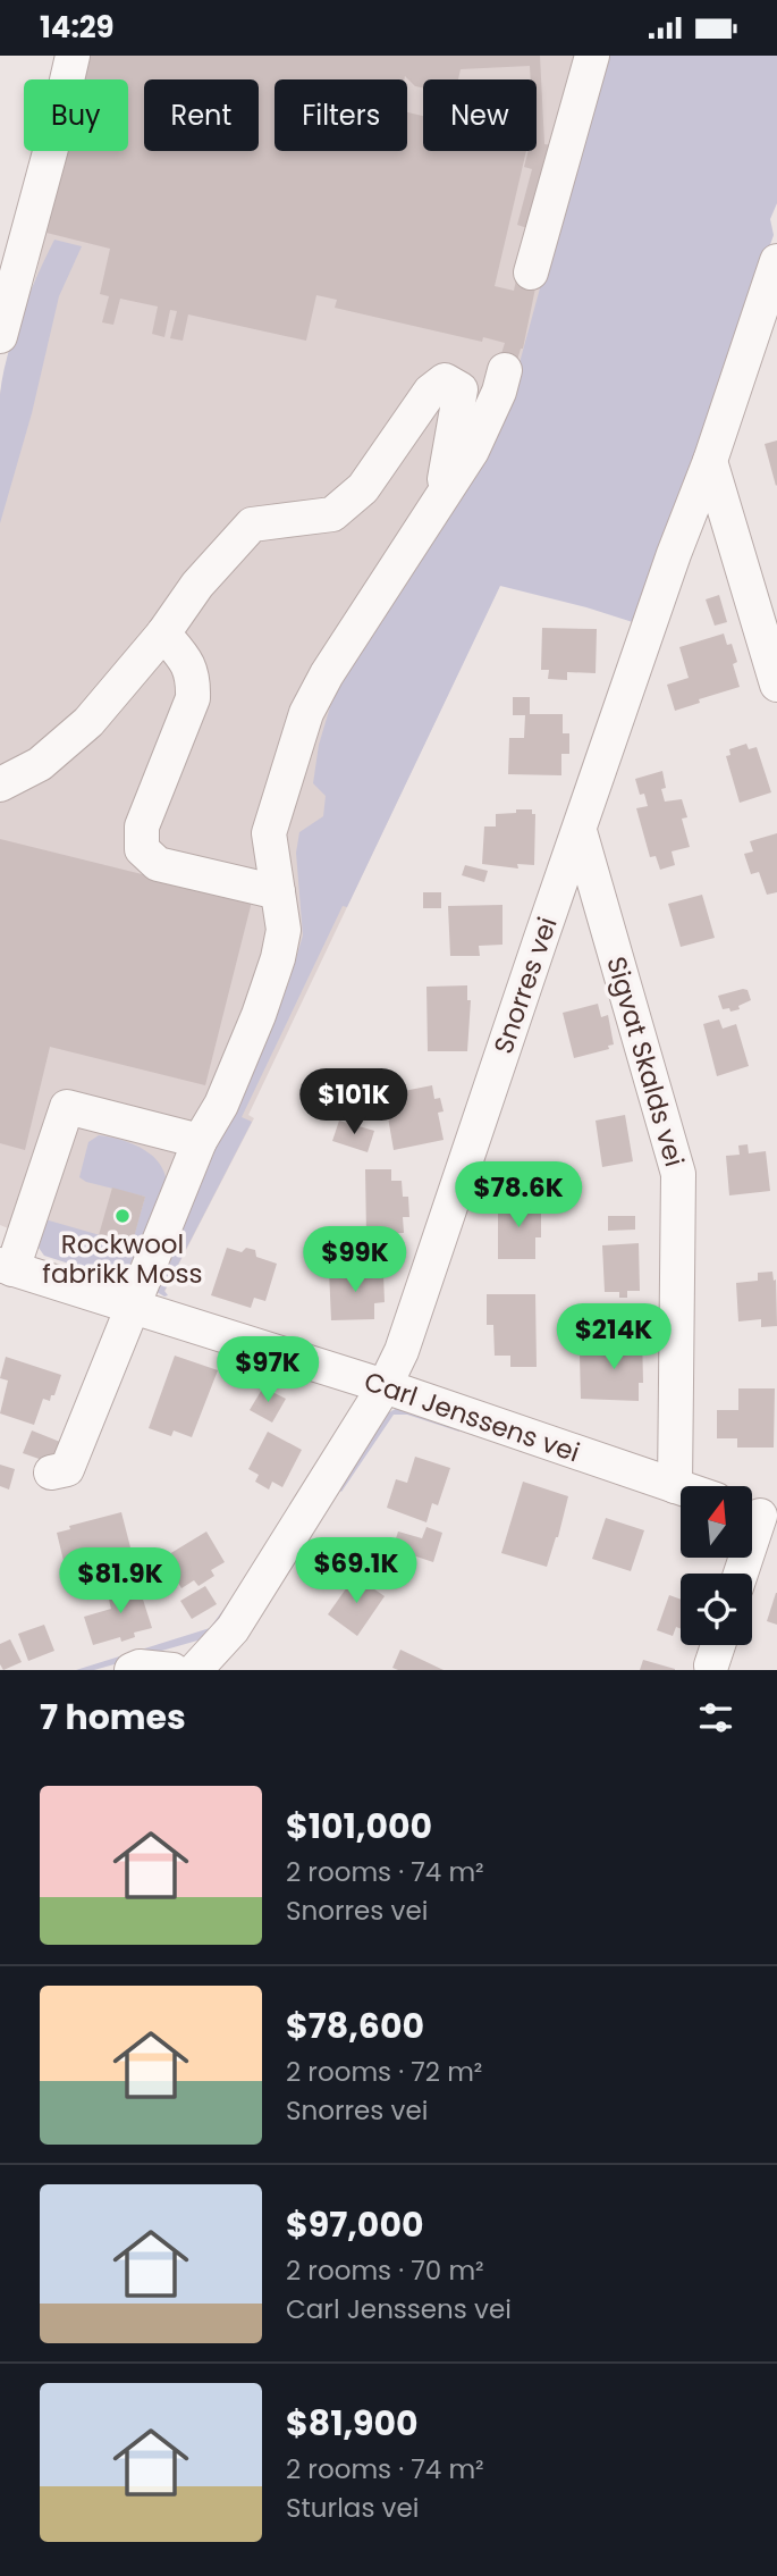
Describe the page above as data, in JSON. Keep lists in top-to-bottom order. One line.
{"streets":{"street":["Snorres vei","Sigvat Skalds vei","Carl Jenssens vei"]},"crossings":[["Snorres vei","Sigvat Skalds vei"],["Snorres vei","Carl Jenssens vei"],["Sigvat Skalds vei","Carl Jenssens vei"]],"places":["Rockwool fabrikk Moss"],"north":"top","page":{"status":"14:29","chip":["Buy","Rent","Filters","New"],"price":["$101K","$78.6K","$99K","$214K","$97K","$69.1K","$81.9K"],"heading":"7 homes","list":[{"name":"$101,000","note":"2 rooms · 74 m² · Snorres vei"},{"name":"$78,600","note":"2 rooms · 72 m² · Snorres vei"},{"name":"$97,000","note":"2 rooms · 70 m² · Carl Jenssens vei"},{"name":"$81,900","note":"2 rooms · 74 m² · Sturlas vei"}]}}
